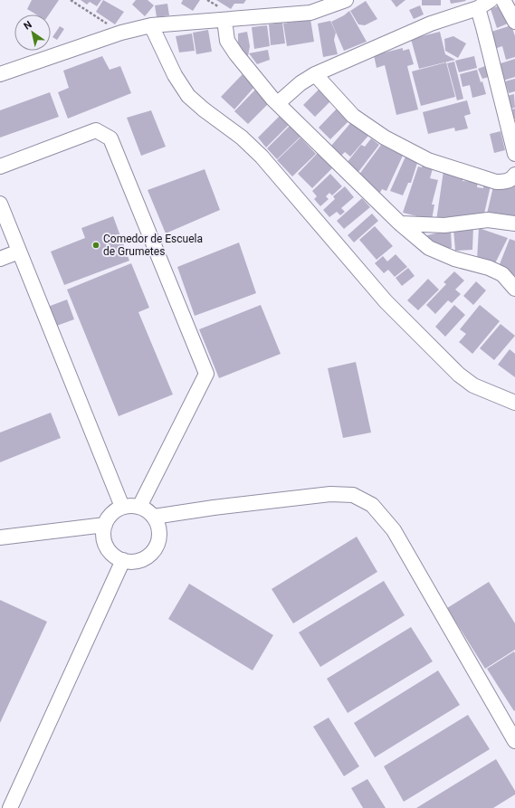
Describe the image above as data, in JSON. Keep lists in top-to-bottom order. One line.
{"places":["Comedor de Escuela de Grumetes"],"north":"top left"}
